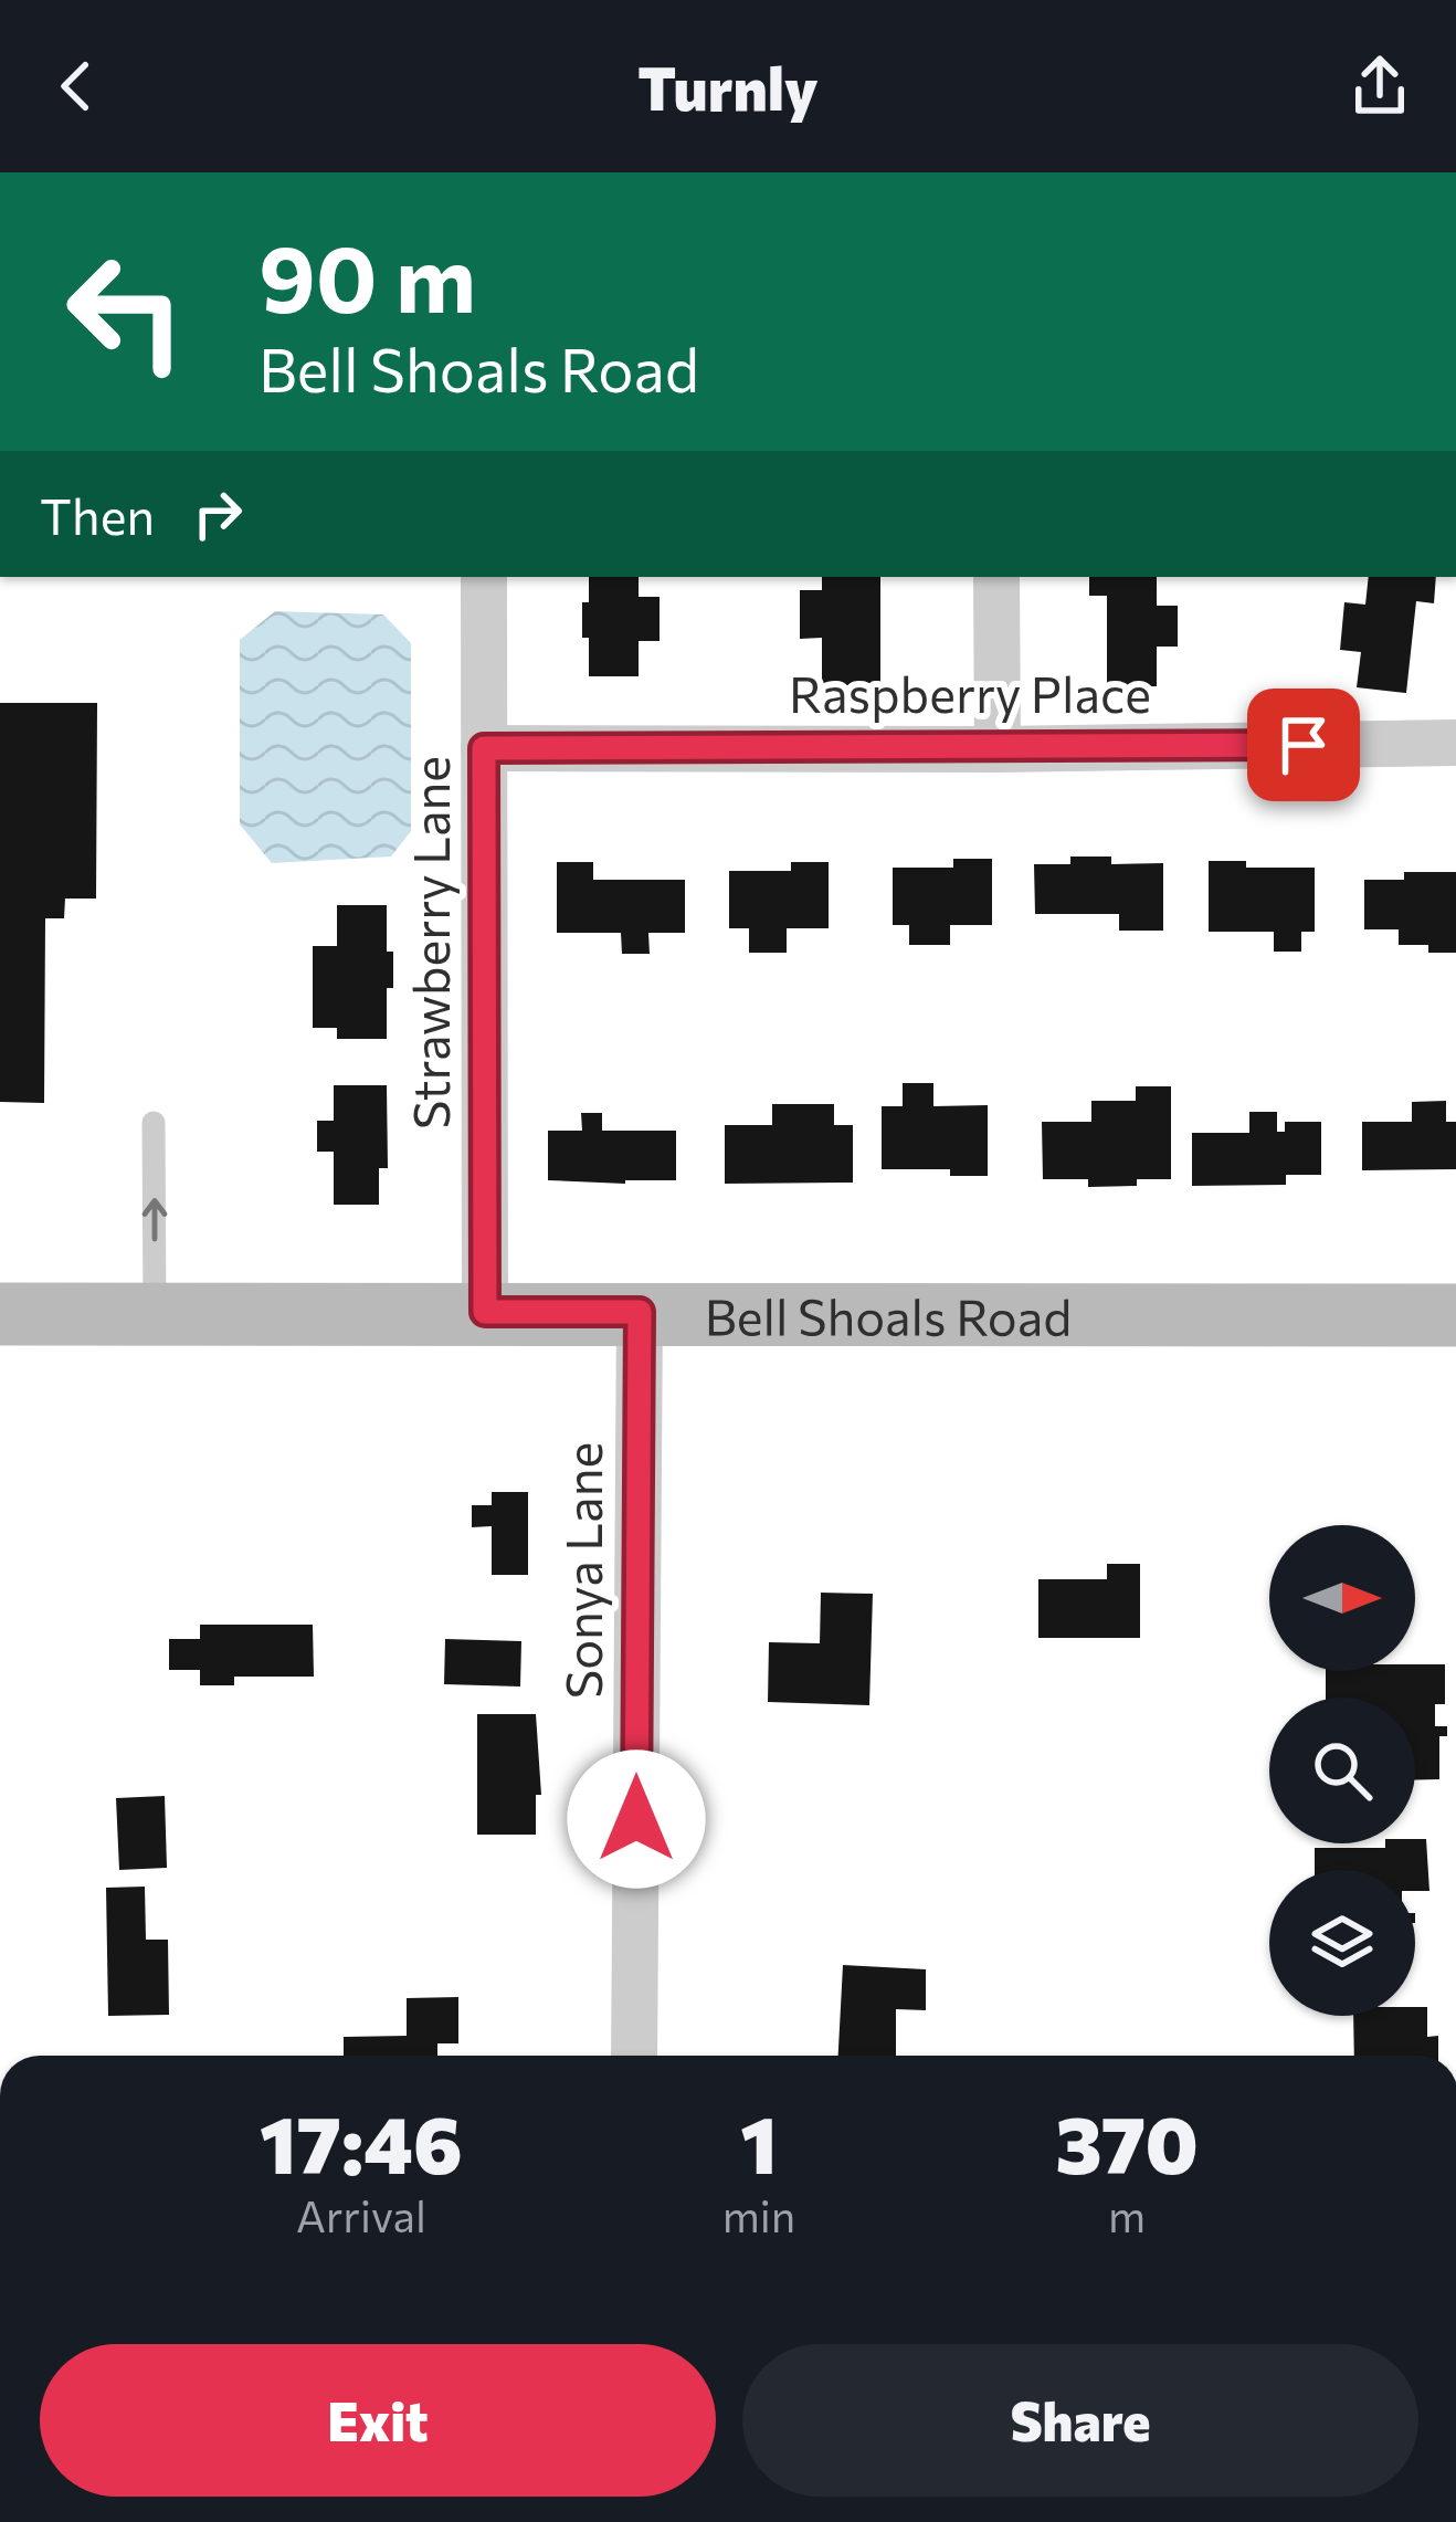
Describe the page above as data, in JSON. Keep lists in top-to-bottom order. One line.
{"streets":{"main road":["Bell Shoals Road"],"street":["Raspberry Place","Strawberry Lane","Sonya Lane"]},"crossings":[["Raspberry Place","Strawberry Lane"],["Strawberry Lane","Bell Shoals Road"],["Bell Shoals Road","Sonya Lane"]],"north":"right","page":{"header":"Turnly","turn":["90 m","Bell Shoals Road"],"then":"Then","eta":["17:46","Arrival","1","min","370","m"],"buttons":["Exit","Share"]}}
